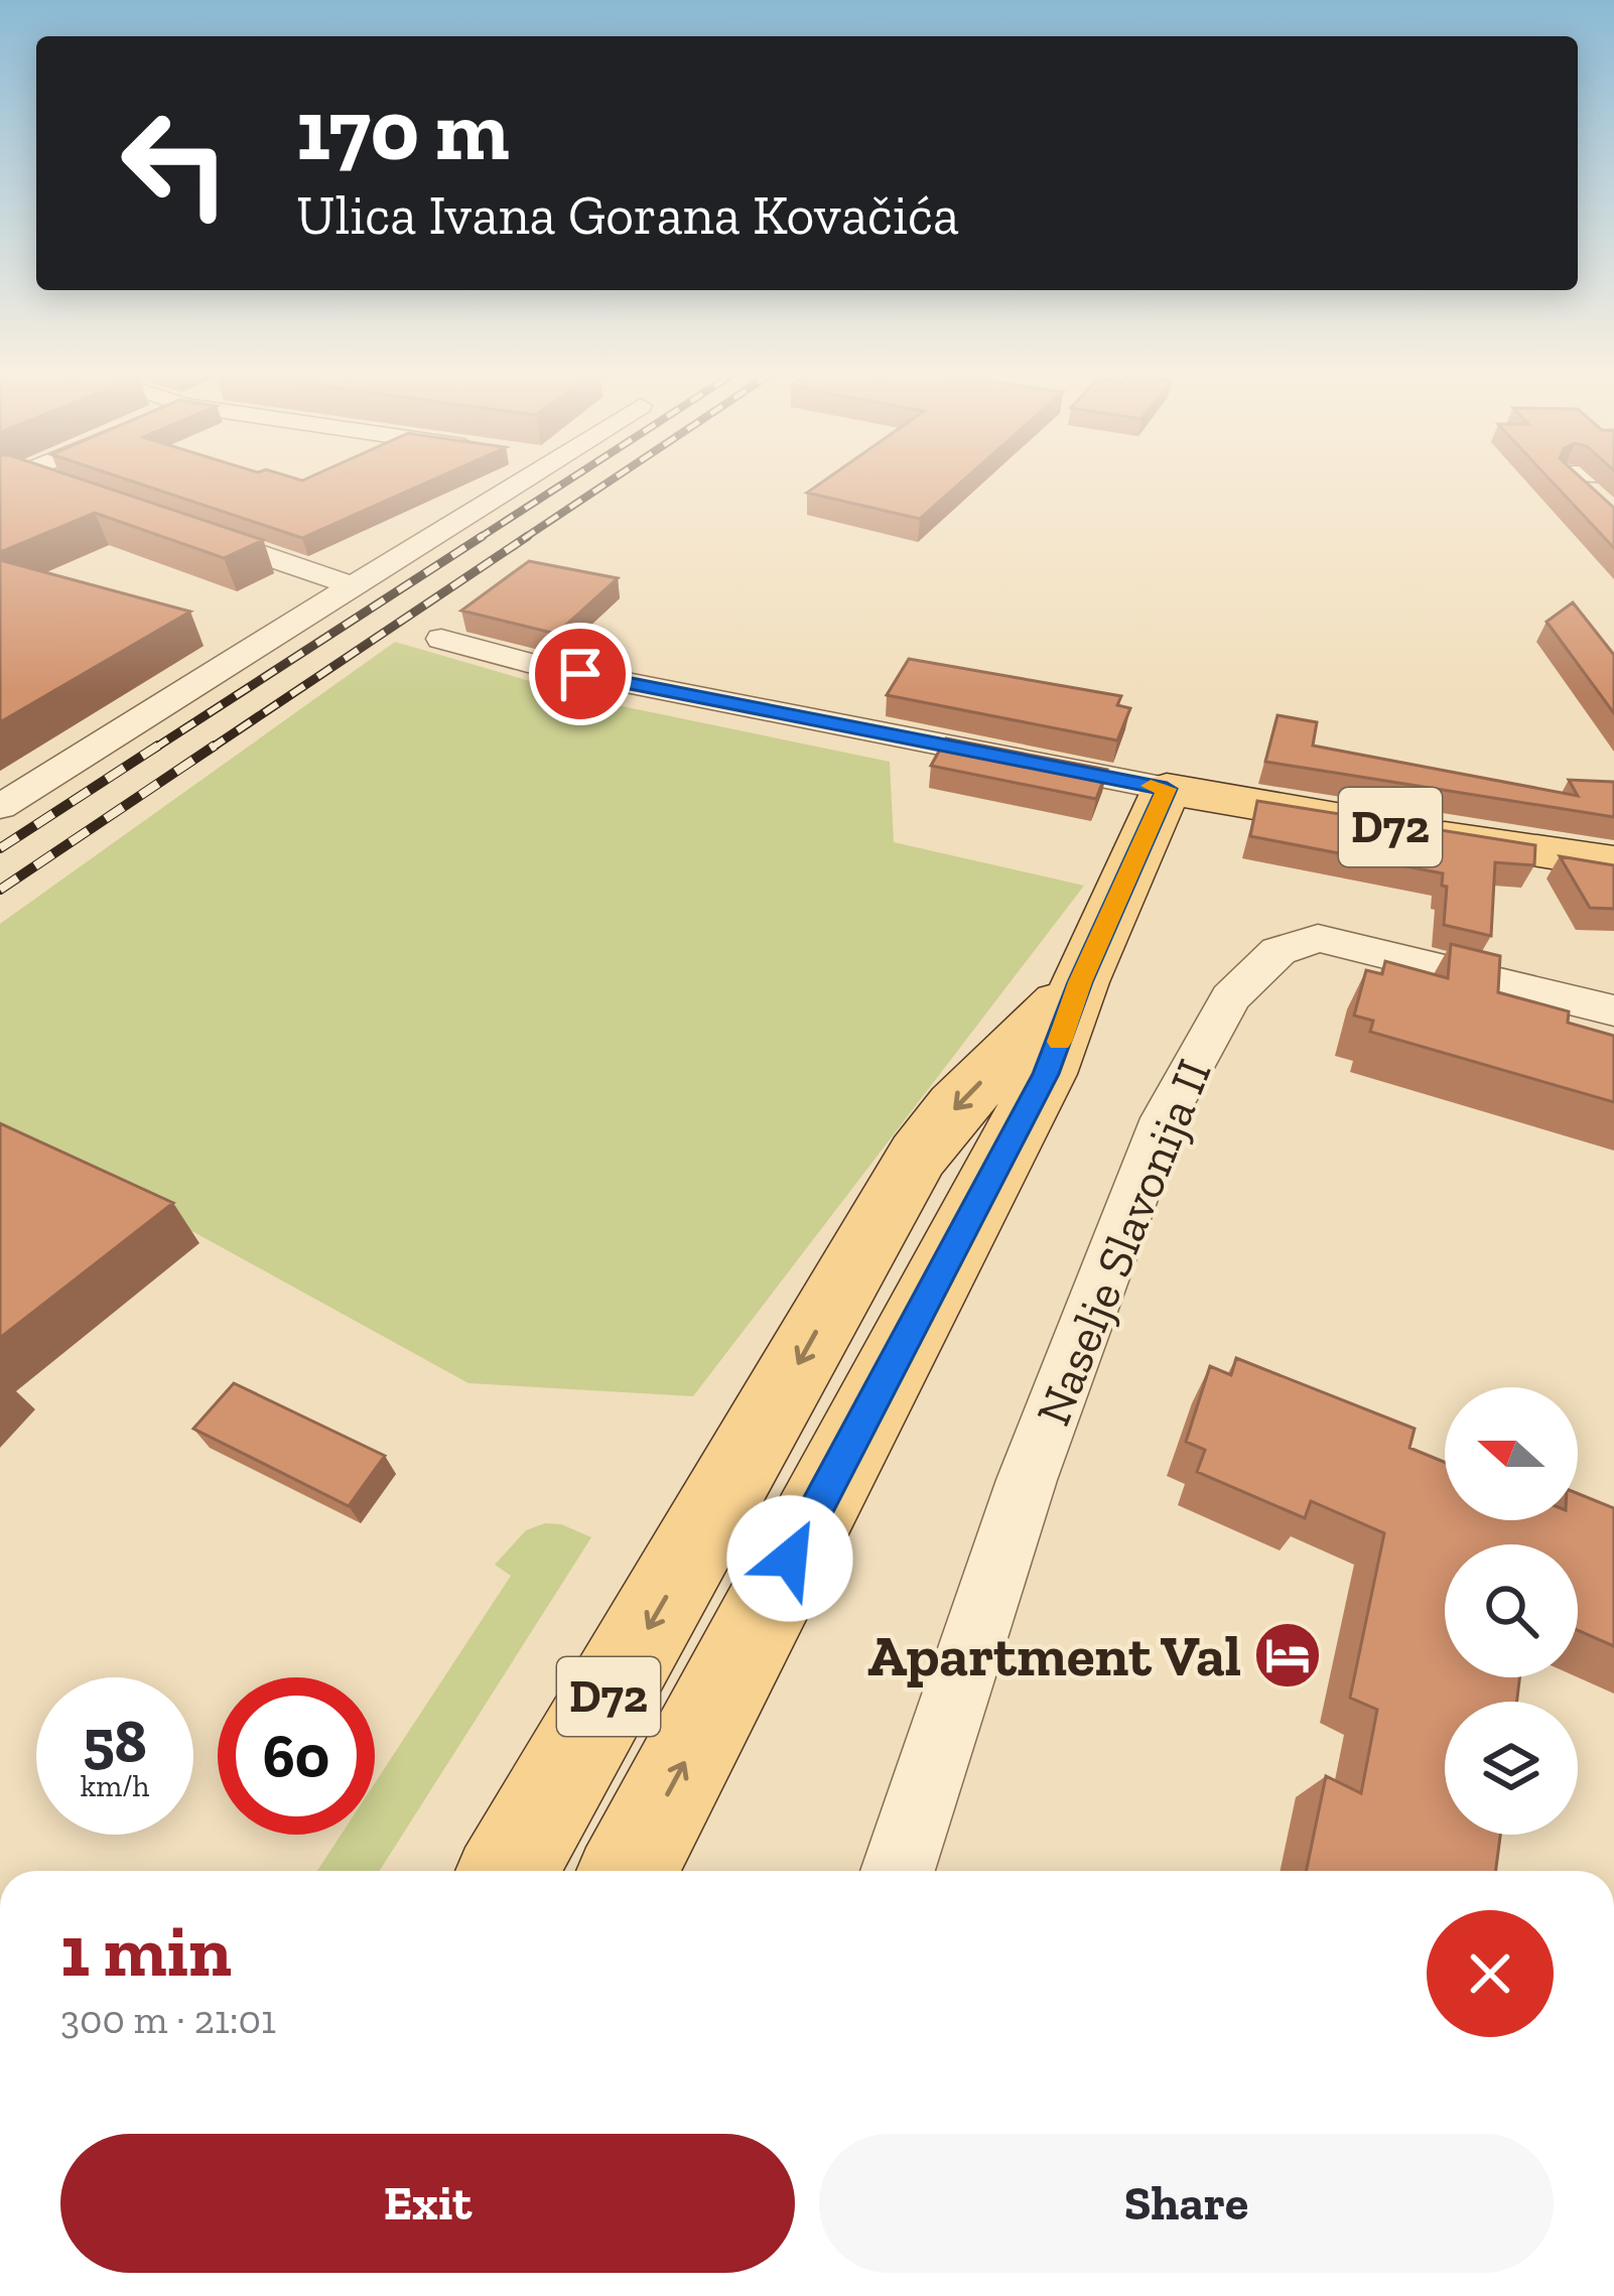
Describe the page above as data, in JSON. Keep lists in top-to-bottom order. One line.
{"streets":{"main road":["D72"],"street":["Naselje Slavonija II"]},"places":{"hotel":["Apartment Val"]},"north":"left","page":{"turn":["170 m","Ulica Ivana Gorana Kovačića"],"speed":"58 km/h","limit":"60","heading":["1 min","300 m · 21:01"],"buttons":["Exit","Share"]}}
